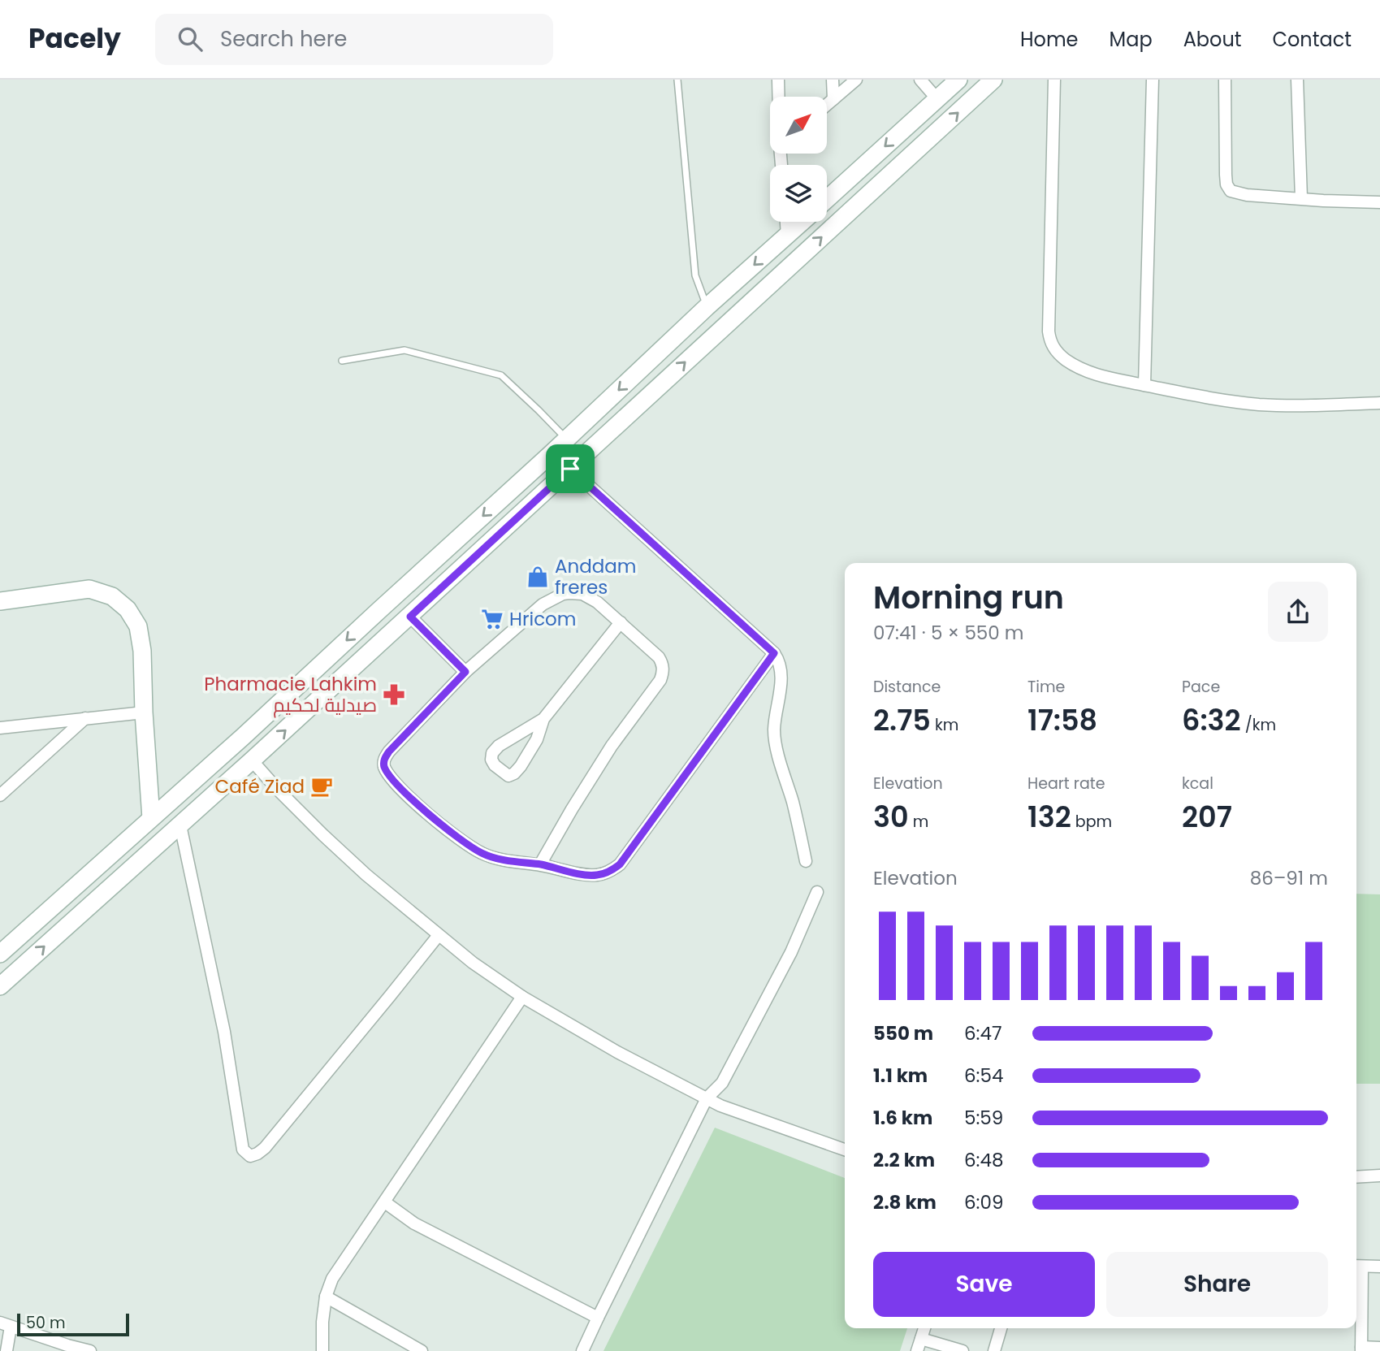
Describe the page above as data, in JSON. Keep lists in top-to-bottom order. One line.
{"places":{"shop":["Anddam freres"],"supermarket":["Hricom"],"pharmacy":["Pharmacie Lahkim صيدلية لحكيم"],"cafe":["Café Ziad"]},"scale_bar":"50 m","north":"top right","page":{"header":"Pacely","search":"Search here","nav":["Home","Map","About","Contact"],"heading":["Morning run","07:41 · 5 × 550 m"],"stats":[["Distance","2.75 km"],["Time","17:58"],["Pace","6:32 /km"],["Elevation","30 m"],["Heart rate","132 bpm"],["kcal","207"]],"chart":["Elevation","86–91 m"],"list":[{"name":"550 m","note":"6:47"},{"name":"1.1 km","note":"6:54"},{"name":"1.6 km","note":"5:59"},{"name":"2.2 km","note":"6:48"},{"name":"2.8 km","note":"6:09"}],"buttons":["Save","Share"],"scale":"50 m"}}
